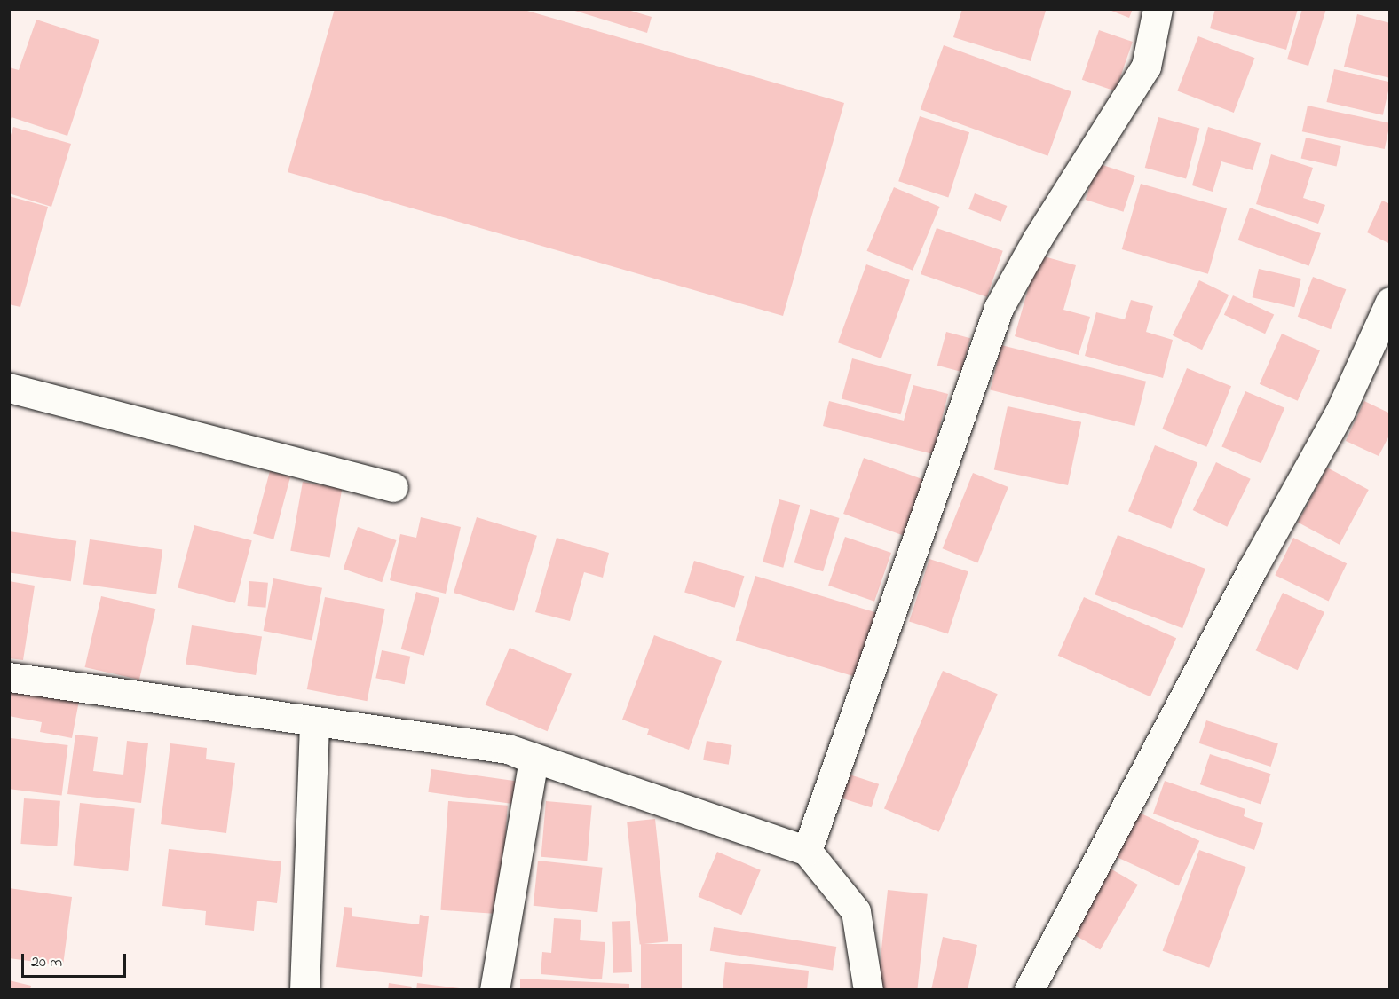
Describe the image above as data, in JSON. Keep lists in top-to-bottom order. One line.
{"scale_bar":"20 m"}
